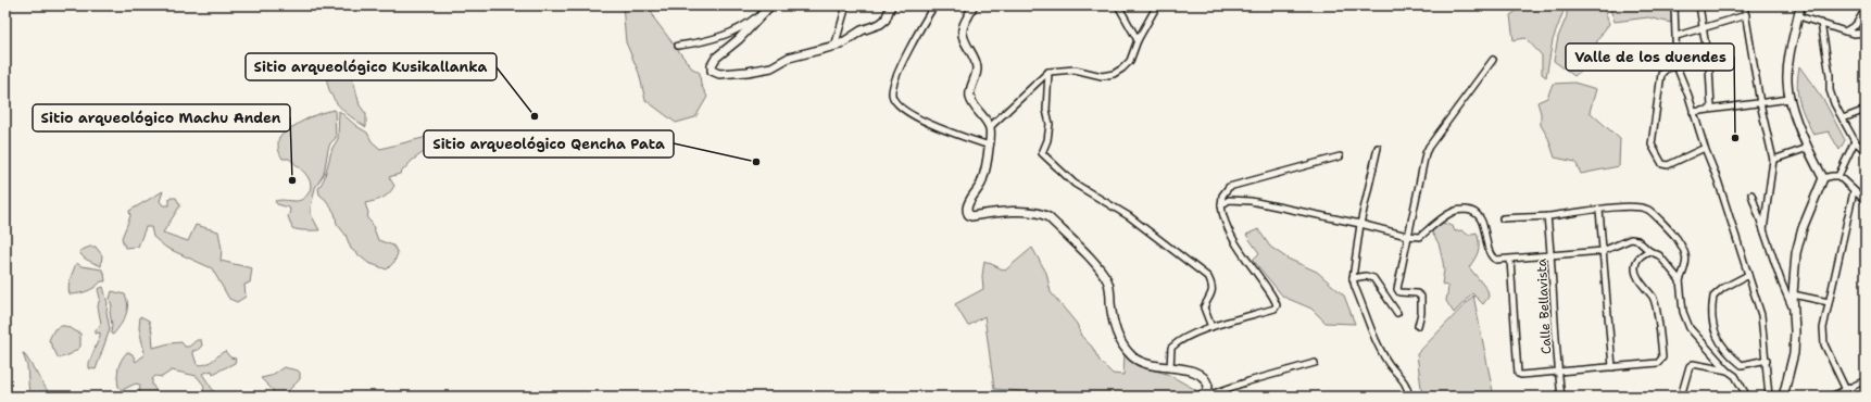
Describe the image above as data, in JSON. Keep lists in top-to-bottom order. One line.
{"streets":{"street":["Calle Bellavista"]},"places":["Sitio arqueológico Kusikallanka","Valle de los duendes","Sitio arqueológico Qencha Pata","Sitio arqueológico Machu Anden"]}
